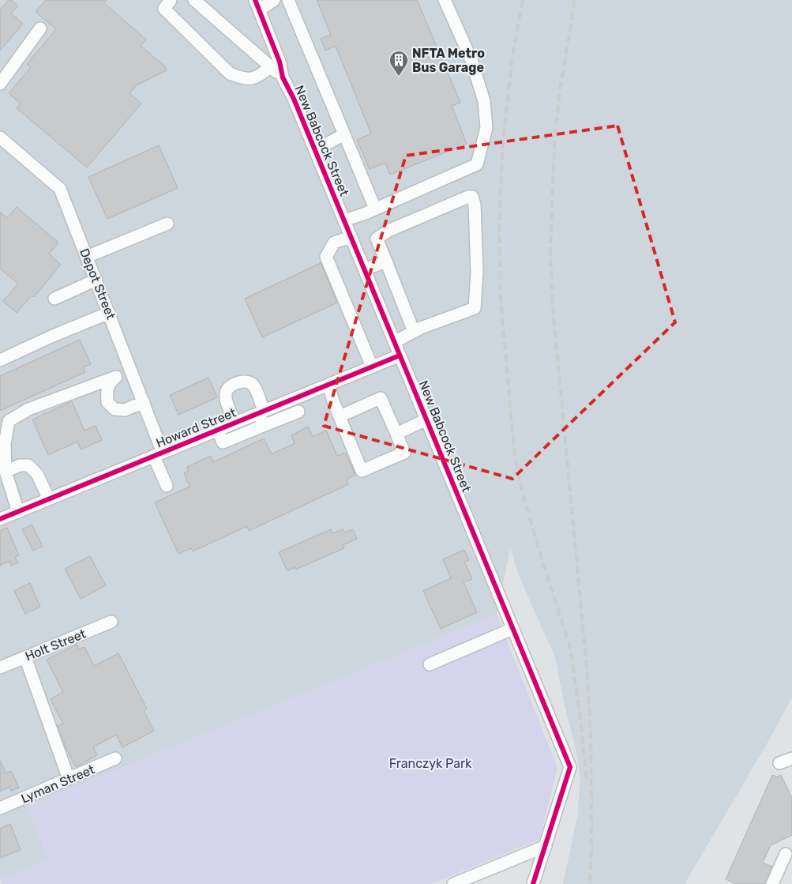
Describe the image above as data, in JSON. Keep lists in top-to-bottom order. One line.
{"streets":{"street":["New Babcock Street","Depot Street","Howard Street","Holt Street","Lyman Street"]},"crossings":[["New Babcock Street","Howard Street"],["Depot Street","Howard Street"]],"parks":["Franczyk Park"],"places":{"building":["NFTA Metro Bus Garage"]}}
